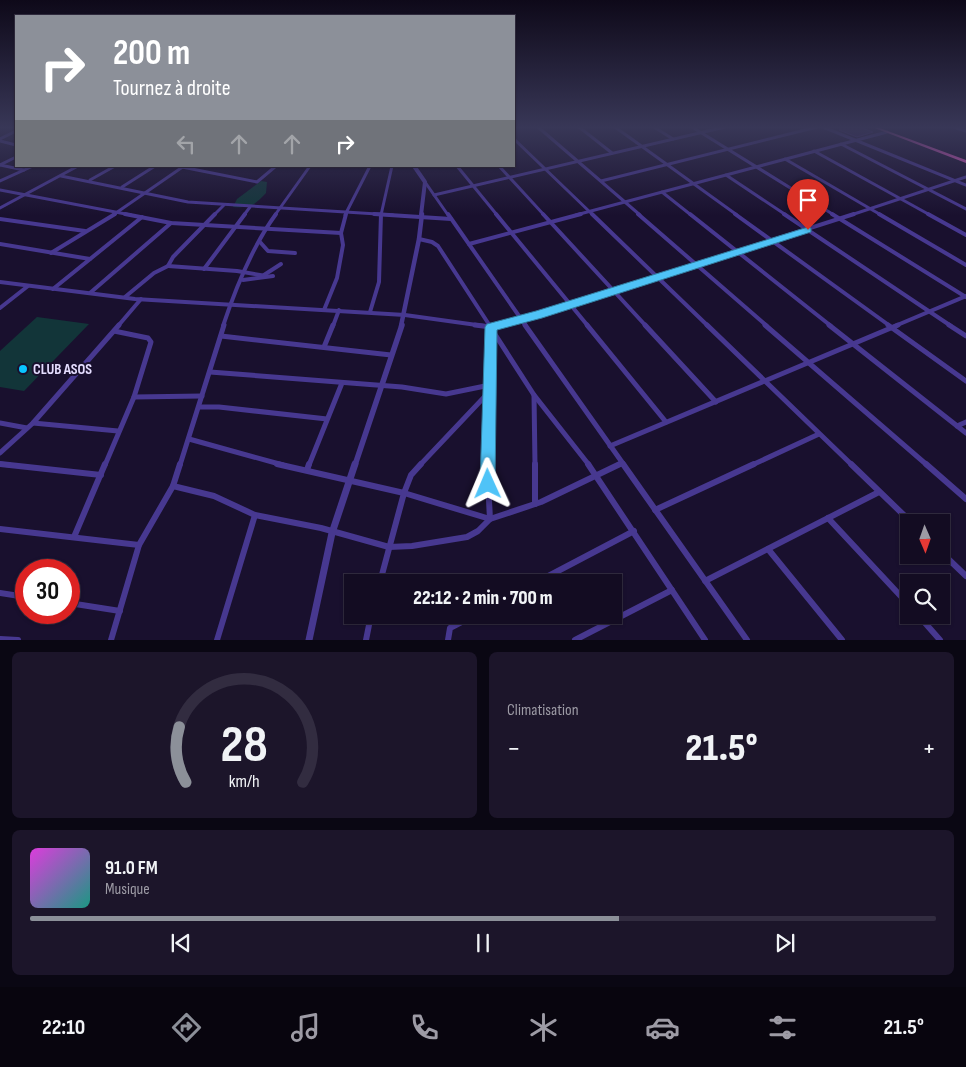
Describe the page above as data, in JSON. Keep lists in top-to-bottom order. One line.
{"places":["CLUB ASOS"],"north":"bottom","page":{"turn":["200 m","Tournez à droite"],"limit":"30","trip":"22:12 · 2 min · 700 m","tile":"Climatisation","heat":["−","21.5°","+"],"song":["91.0 FM","Musique"],"tabs":["22:10","21.5°"],"gauge":["28","km/h"]}}
